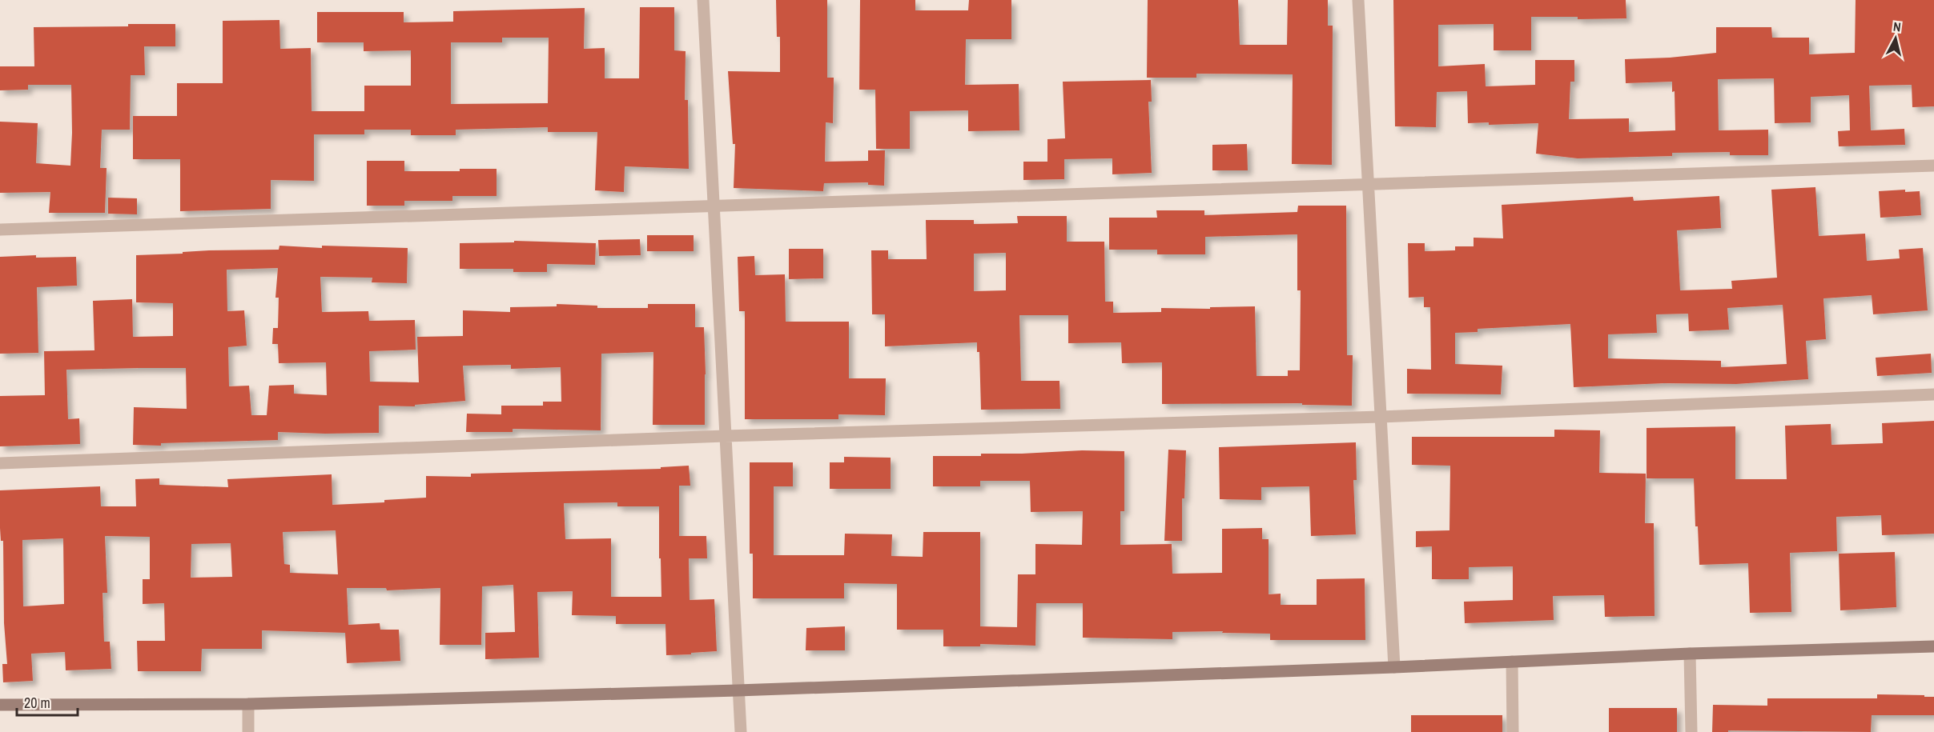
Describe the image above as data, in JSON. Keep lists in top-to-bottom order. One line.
{"scale_bar":"20 m","north":"top"}
